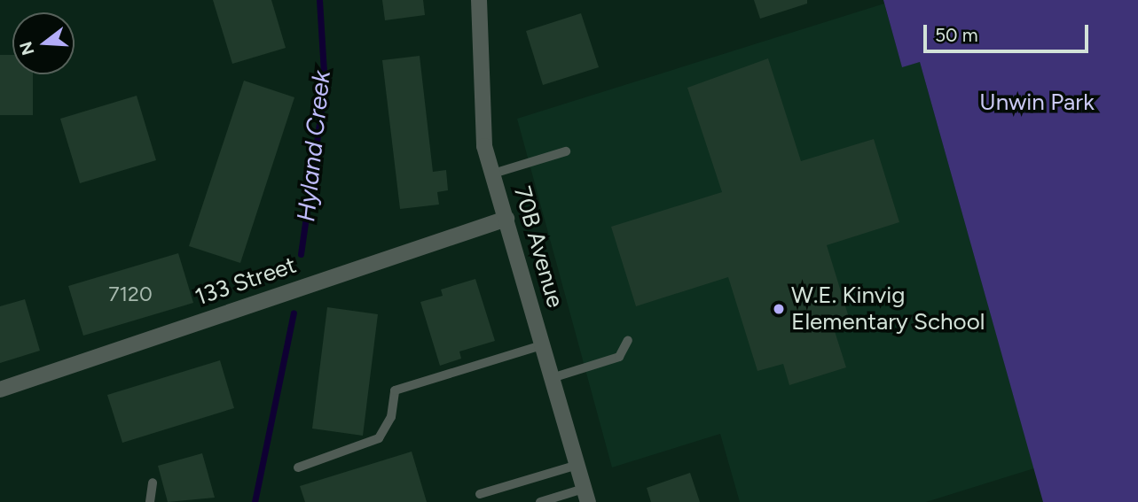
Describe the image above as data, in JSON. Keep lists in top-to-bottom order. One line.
{"streets":{"street":["70B Avenue","133 Street"]},"crossings":[["70B Avenue","133 Street"]],"water":["Hyland Creek"],"parks":["Unwin Park"],"places":["W.E. Kinvig Elementary School"],"house_numbers":["7120"],"scale_bar":"50 m","north":"left"}
